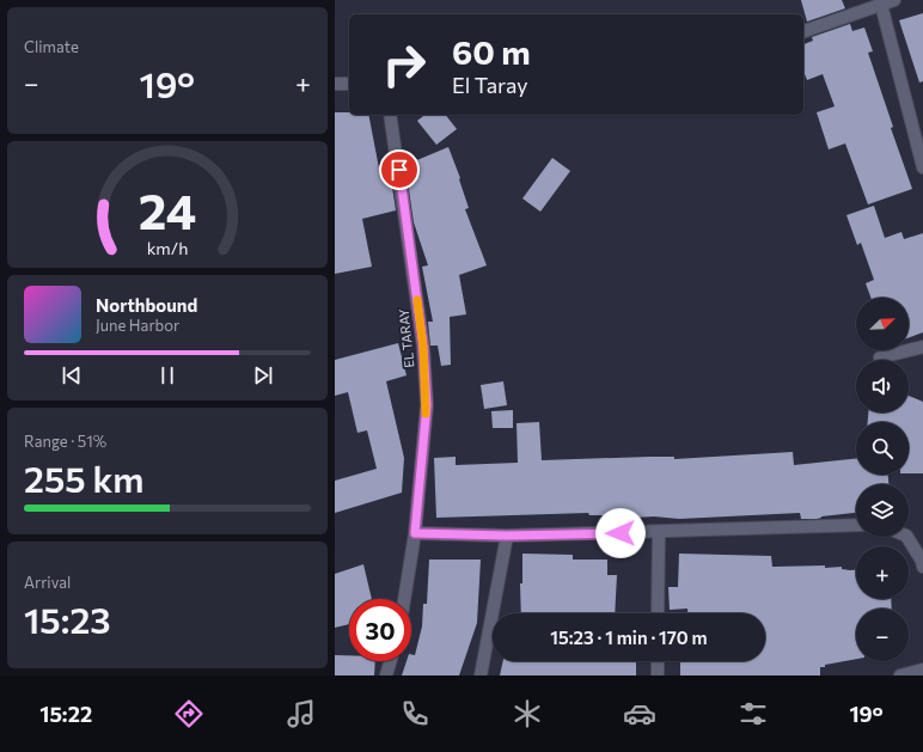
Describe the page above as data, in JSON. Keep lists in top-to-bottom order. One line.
{"streets":{"street":["EL TARAY"]},"north":"top right","page":{"tile":["Climate",["Range · 51%","255 km"],["Arrival","15:23"]],"turn":["60 m","El Taray"],"heat":["−","19°","+"],"song":["Northbound","June Harbor"],"map_buttons":["+","−"],"limit":"30","trip":"15:23 · 1 min · 170 m","tabs":["15:22","19°"],"gauge":["24","km/h"]}}
